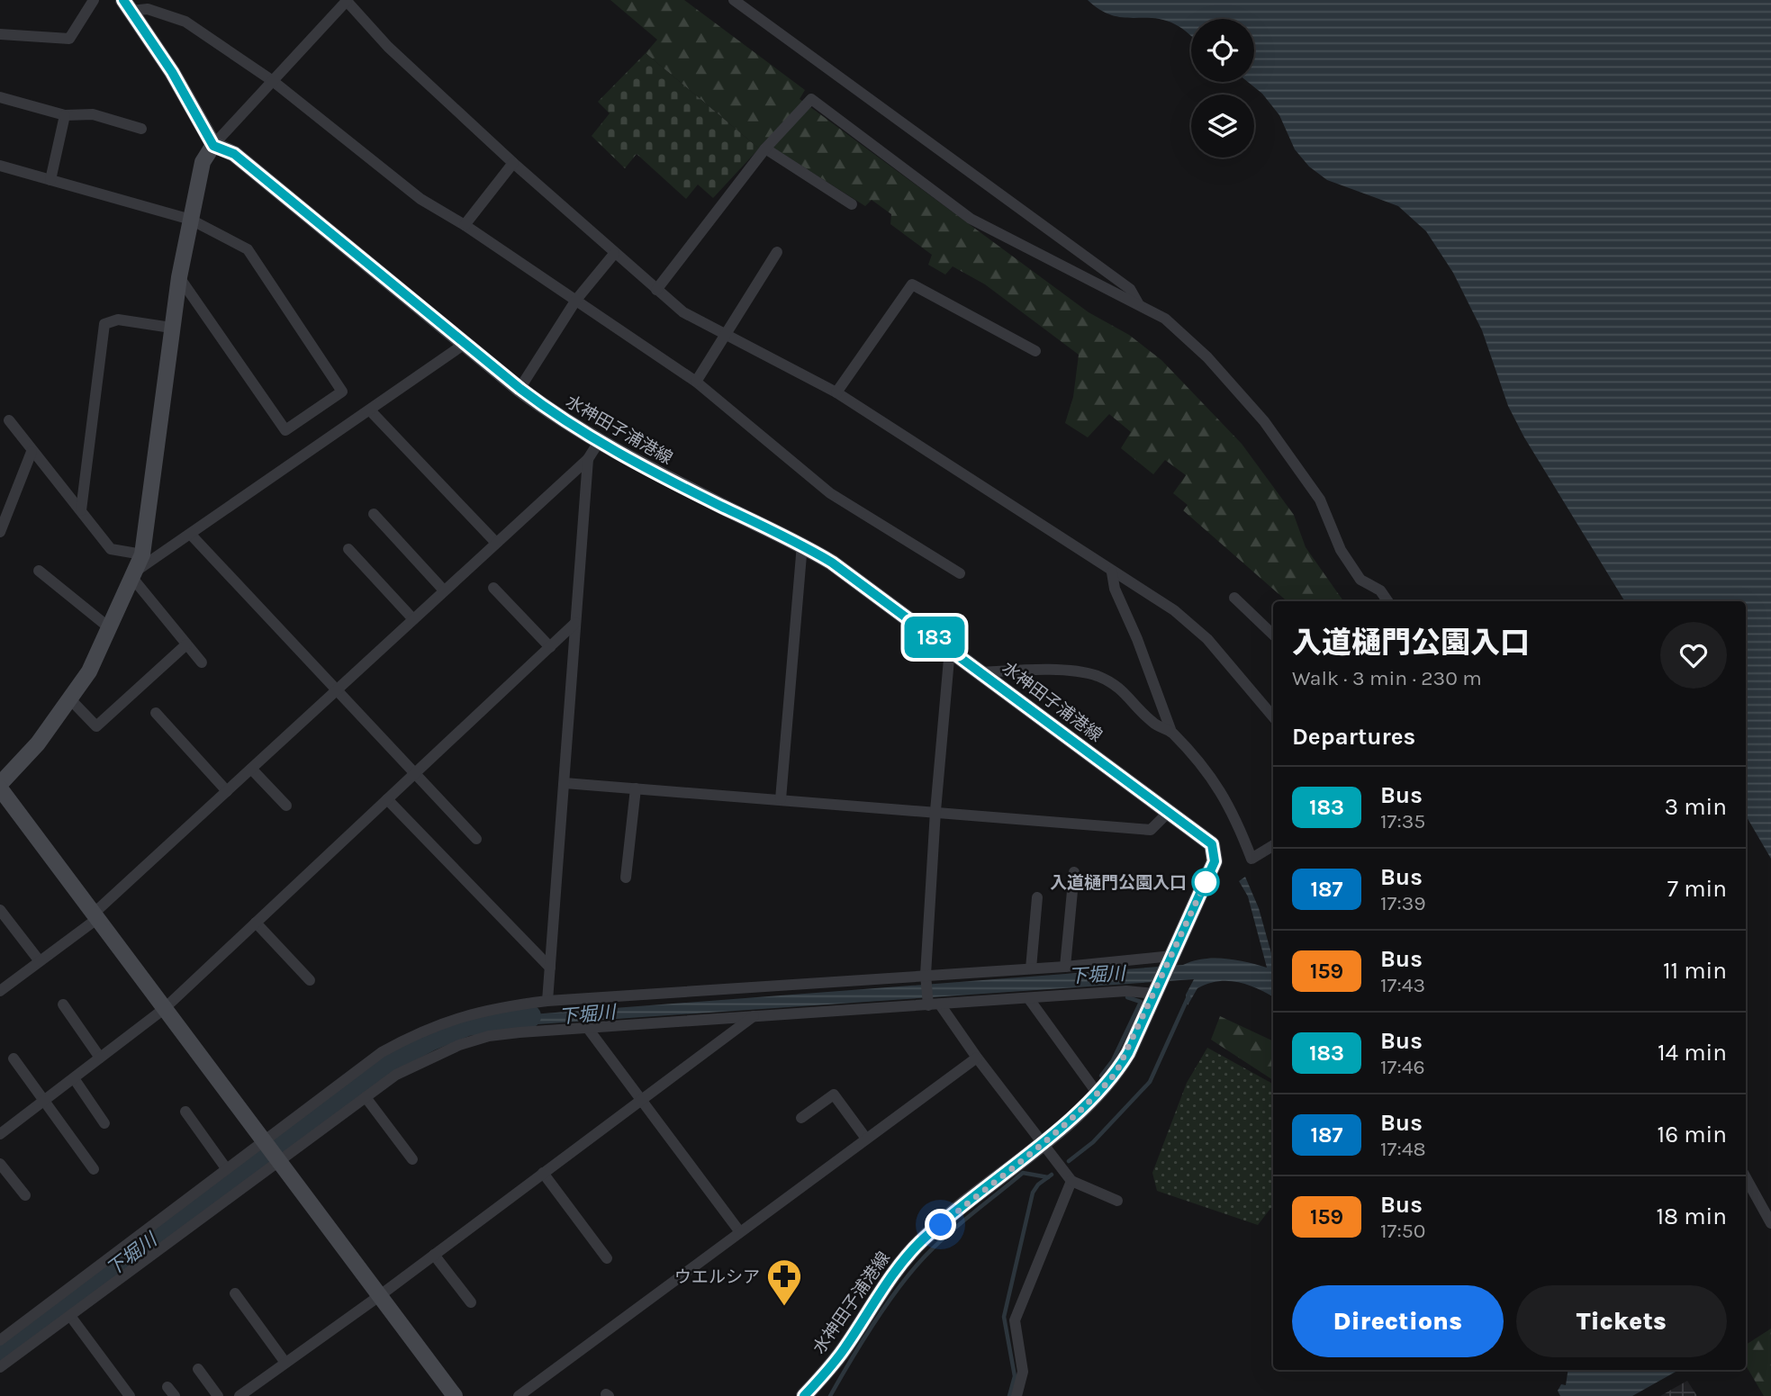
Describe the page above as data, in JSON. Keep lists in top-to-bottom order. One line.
{"streets":{"main road":["水神田子浦港線"]},"water":["下堀川"],"places":{"other":["入道樋門公園入口"],"pharmacy":["ウエルシア"]},"lines":["bus line 183"],"page":{"on_map":"183","heading":[["入道樋門公園入口","Walk · 3 min · 230 m"],"Departures"],"list":[{"mark":"183","name":"Bus","note":"17:35","value":"3 min"},{"mark":"187","name":"Bus","note":"17:39","value":"7 min"},{"mark":"159","name":"Bus","note":"17:43","value":"11 min"},{"mark":"183","name":"Bus","note":"17:46","value":"14 min"},{"mark":"187","name":"Bus","note":"17:48","value":"16 min"},{"mark":"159","name":"Bus","note":"17:50","value":"18 min"}],"buttons":["Directions","Tickets"]}}
